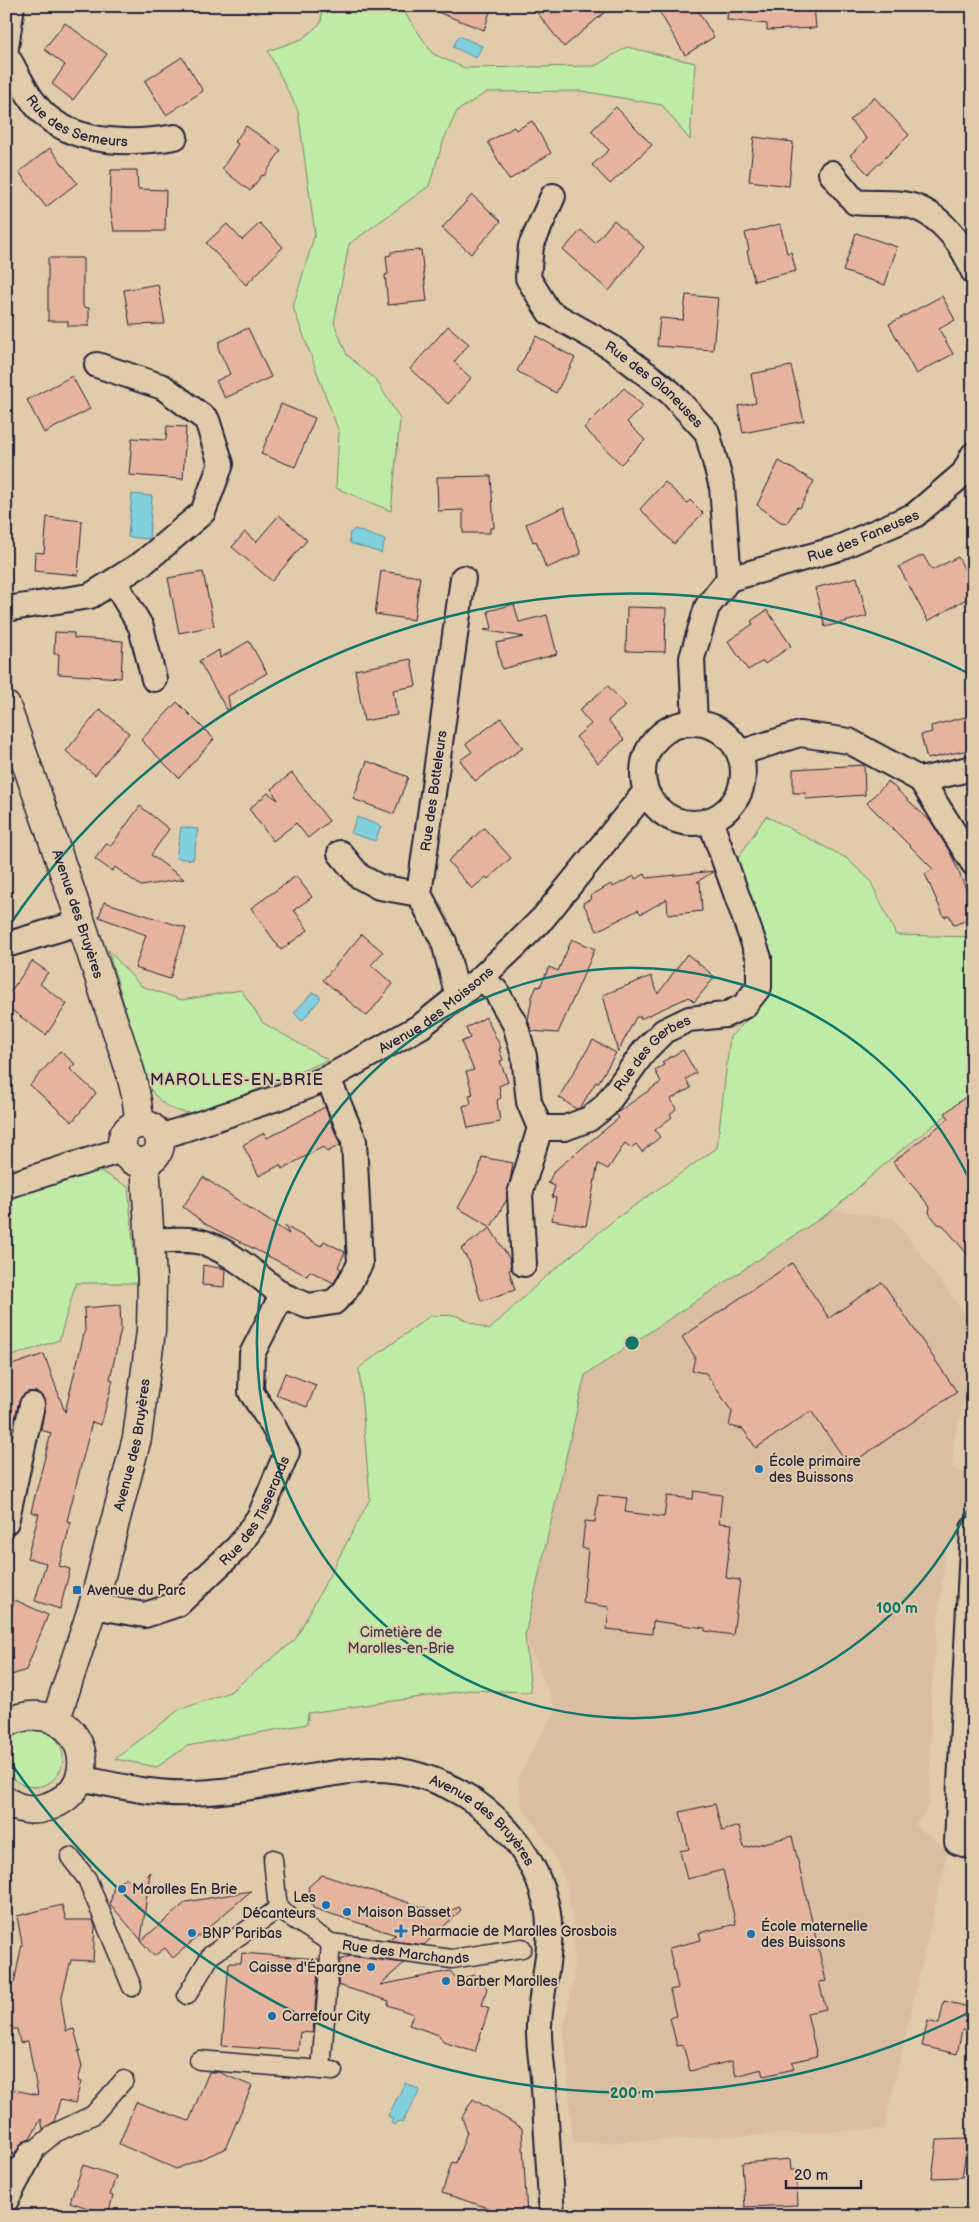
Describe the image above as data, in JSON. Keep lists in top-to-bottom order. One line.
{"streets":{"street":["Rue des Semeurs","Rue des Glaneuses","Rue des Faneuses","Rue des Botteleurs","Avenue des Bruyères","Avenue des Moissons","Rue des Gerbes","Rue des Tisserands","Rue des Marchands"]},"crossings":[["Rue des Glaneuses","Rue des Faneuses"],["Avenue des Bruyères","Avenue des Moissons"],["Avenue des Bruyères","Rue des Tisserands"],["Avenue des Moissons","Rue des Gerbes"]],"districts":["MAROLLES-EN-BRIE"],"parks":["Cimetière de Marolles-en-Brie"],"places":{"other":["École primaire des Buissons","Marolles En Brie","Les Décanteurs","Maison Basset","BNP Paribas","École maternelle des Buissons","Caisse d'Épargne","Barber Marolles","Carrefour City"],"transit":["Avenue du Parc"],"health":["Pharmacie de Marolles Grosbois"]},"scale_bar":"20 m","rings":["100 m","200 m"]}
